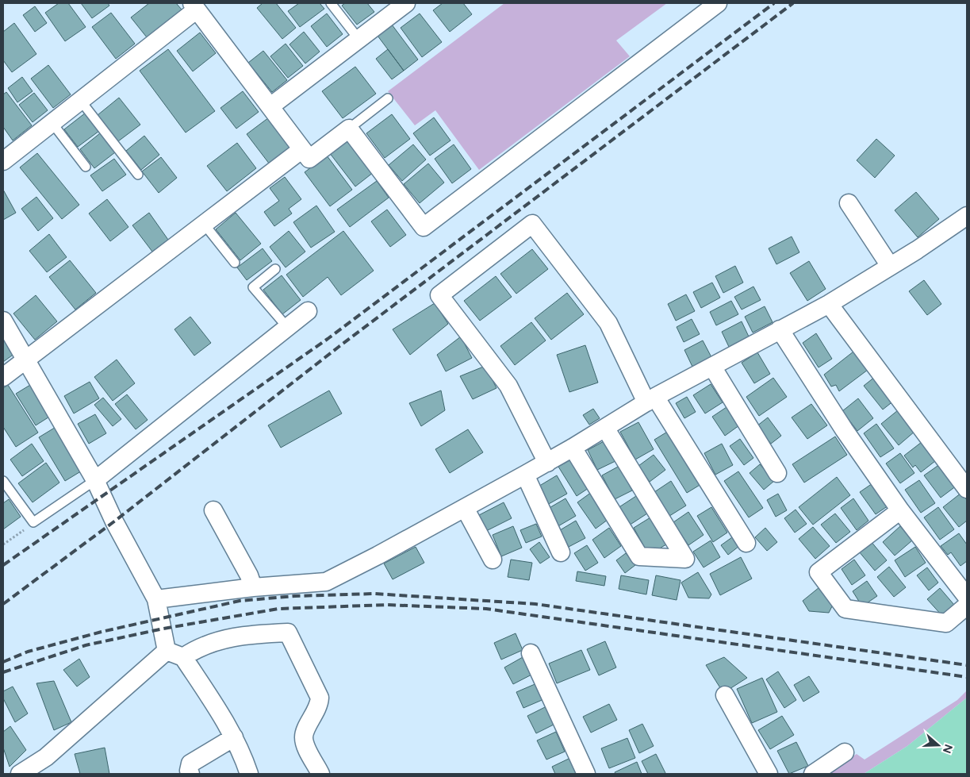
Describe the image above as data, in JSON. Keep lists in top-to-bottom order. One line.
{"north":"right"}
